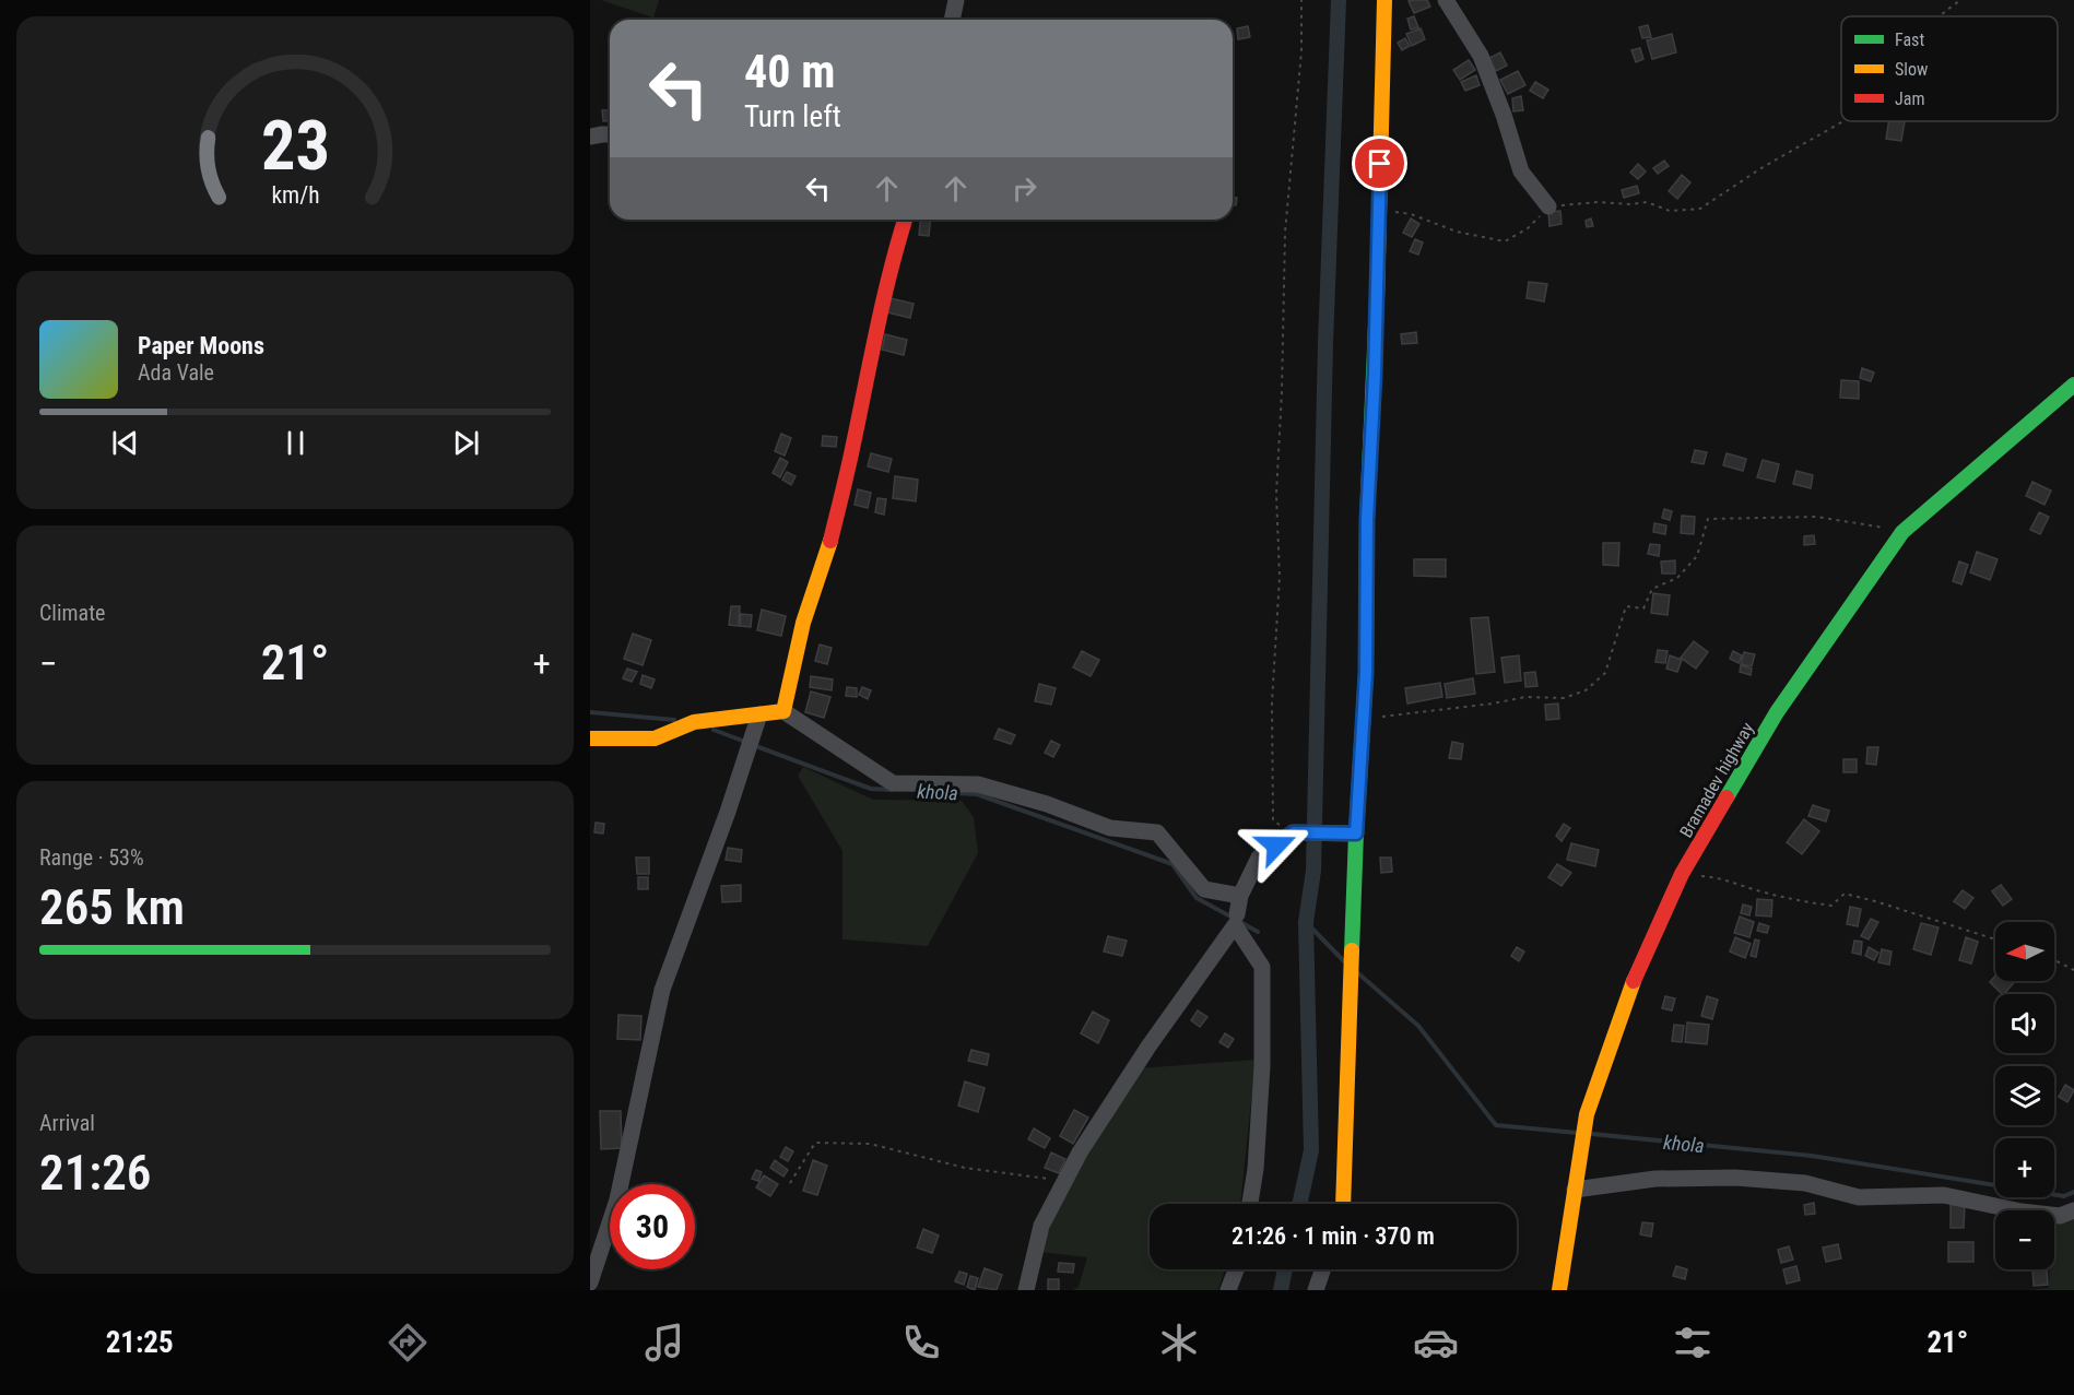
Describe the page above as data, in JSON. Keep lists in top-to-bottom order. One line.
{"streets":{"street":["Bramadev highway"]},"water":["khola"],"legend":["Fast","Slow","Jam"],"north":"left","page":{"turn":["40 m","Turn left"],"song":["Paper Moons","Ada Vale"],"tile":["Climate",["Range · 53%","265 km"],["Arrival","21:26"]],"heat":["−","21°","+"],"map_buttons":["+","−"],"limit":"30","trip":"21:26 · 1 min · 370 m","tabs":["21:25","21°"],"gauge":["23","km/h"]}}
